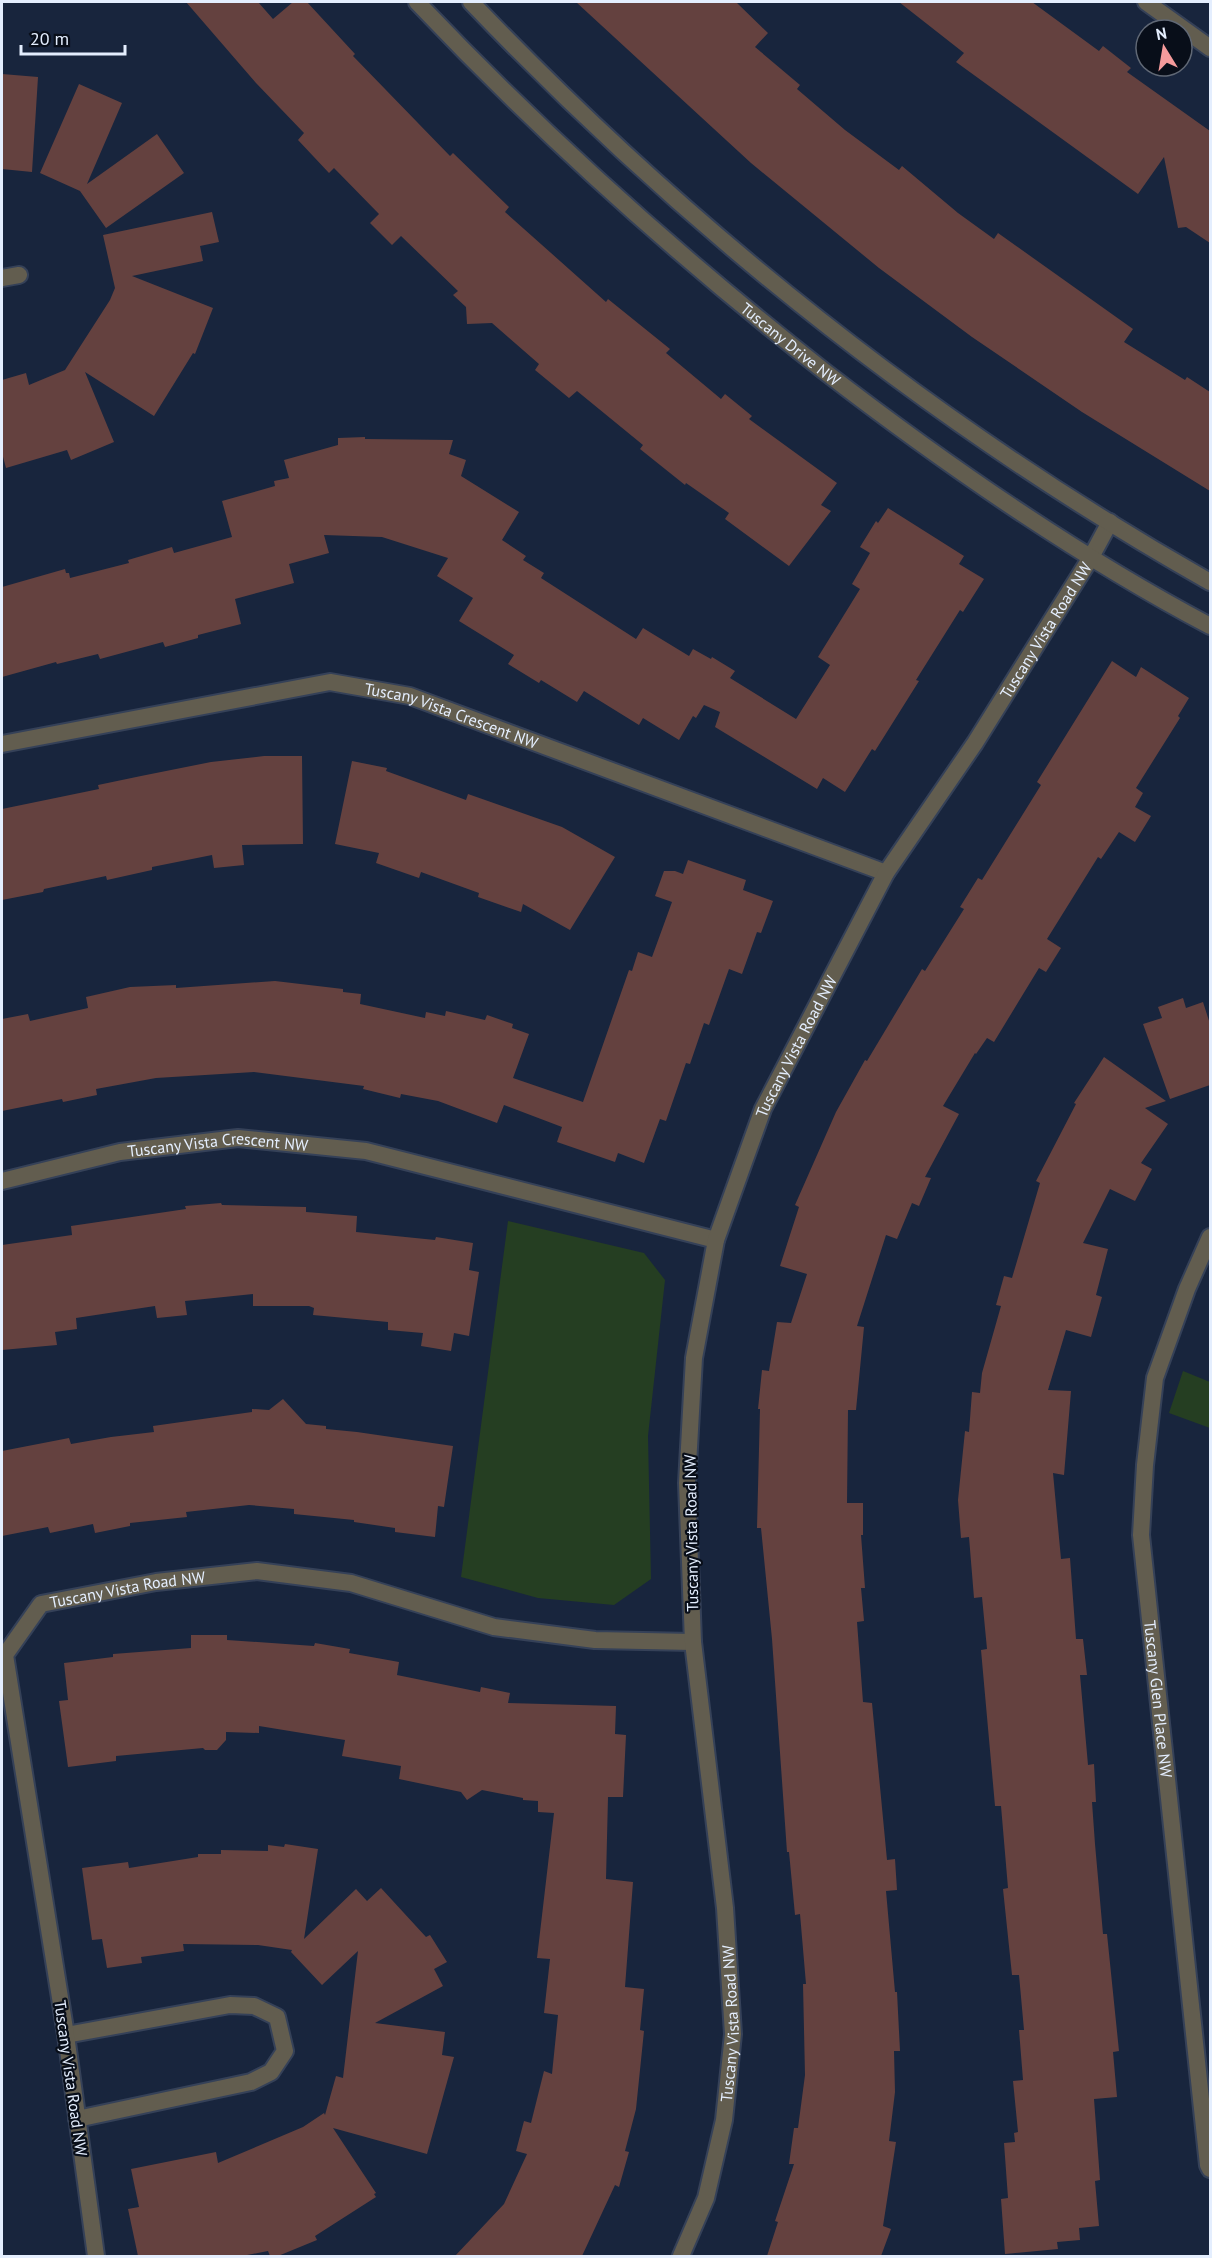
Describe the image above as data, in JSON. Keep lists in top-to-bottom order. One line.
{"streets":{"street":["Tuscany Drive NW","Tuscany Vista Road NW","Tuscany Vista Crescent NW","Tuscany Glen Place NW"]},"crossings":[["Tuscany Drive NW","Tuscany Vista Road NW"],["Tuscany Vista Road NW","Tuscany Vista Crescent NW"]],"scale_bar":"20 m","north":"top"}
